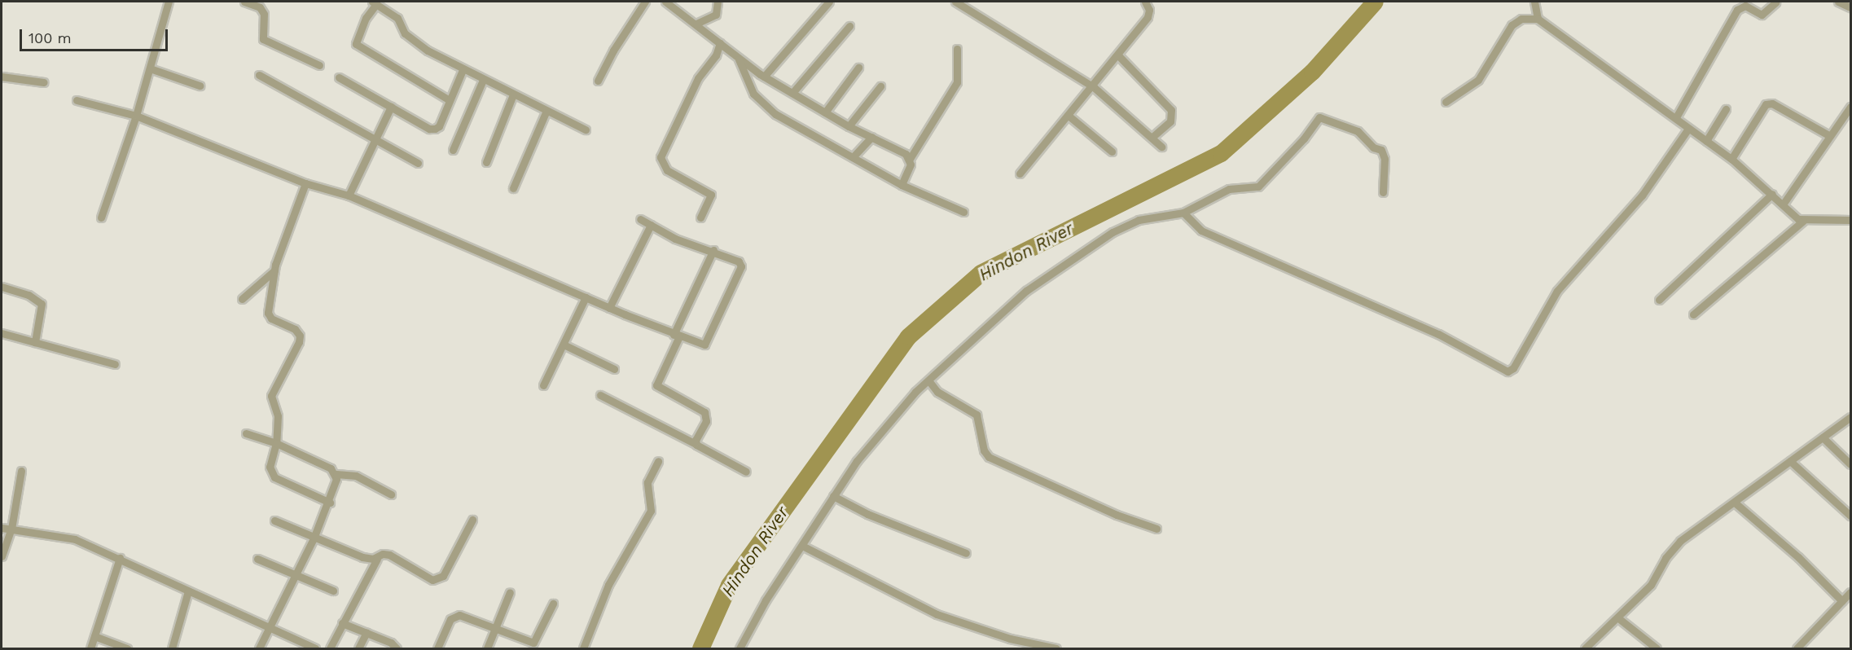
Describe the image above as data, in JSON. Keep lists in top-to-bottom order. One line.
{"water":["Hindon River"],"scale_bar":"100 m"}
